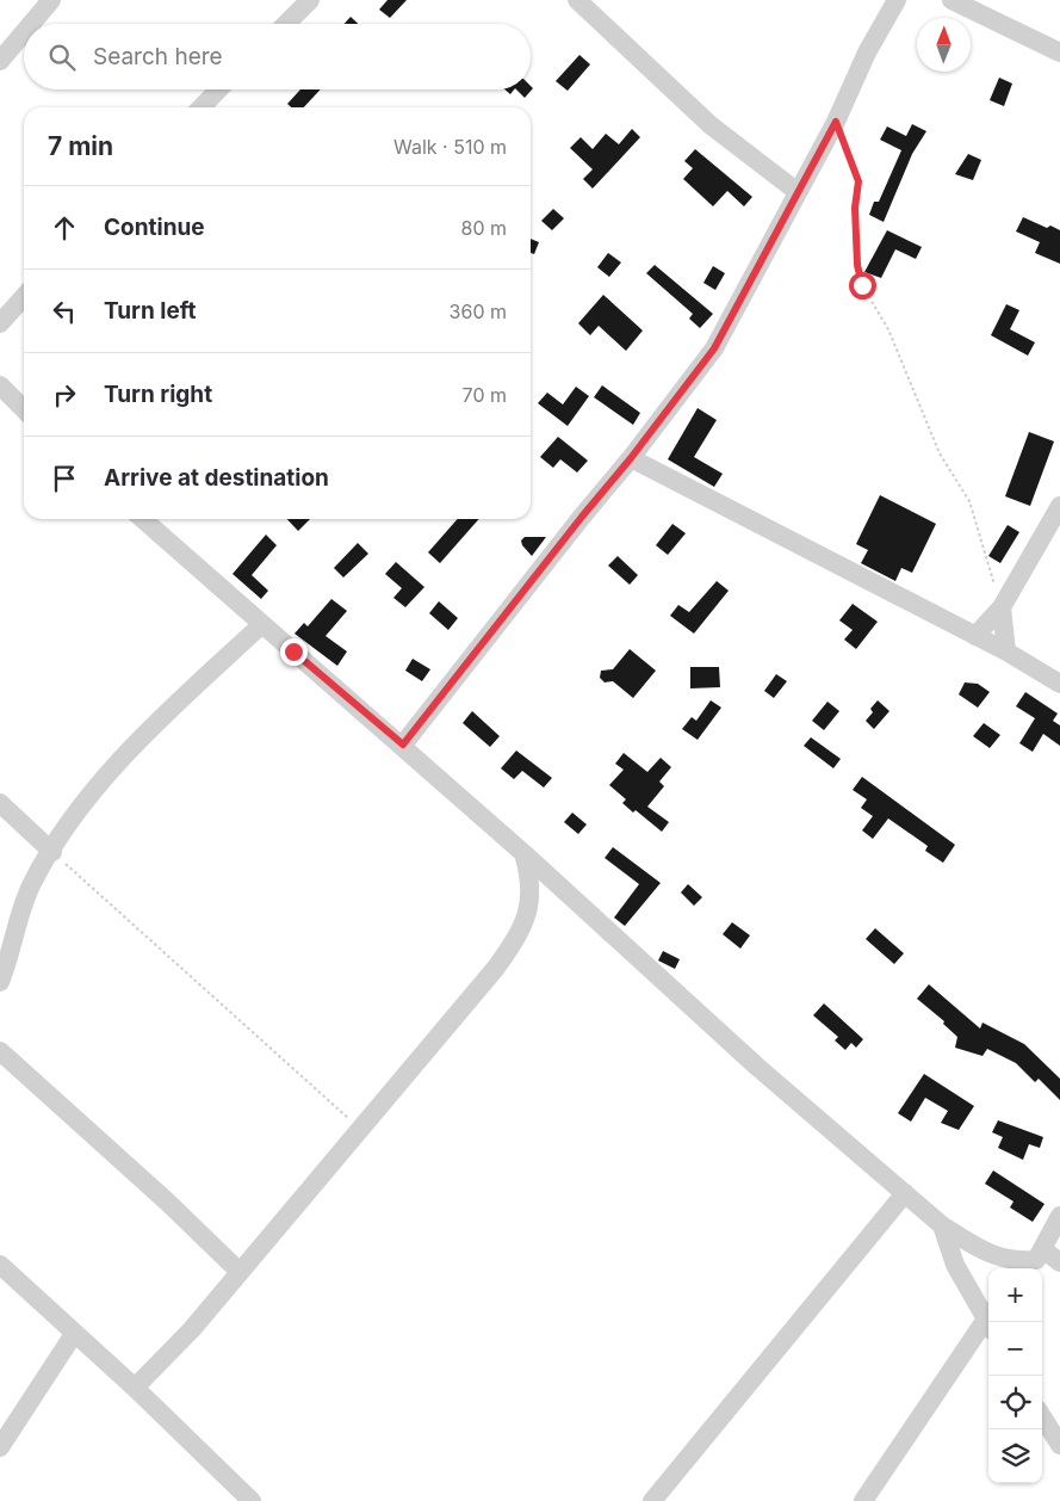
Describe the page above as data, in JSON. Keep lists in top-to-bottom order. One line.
{"north":"top","page":{"search":"Search here","heading":["7 min","Walk · 510 m"],"list":[["Continue","80 m"],["Turn left","360 m"],["Turn right","70 m"],"Arrive at destination"],"map_buttons":["+","−"]}}
